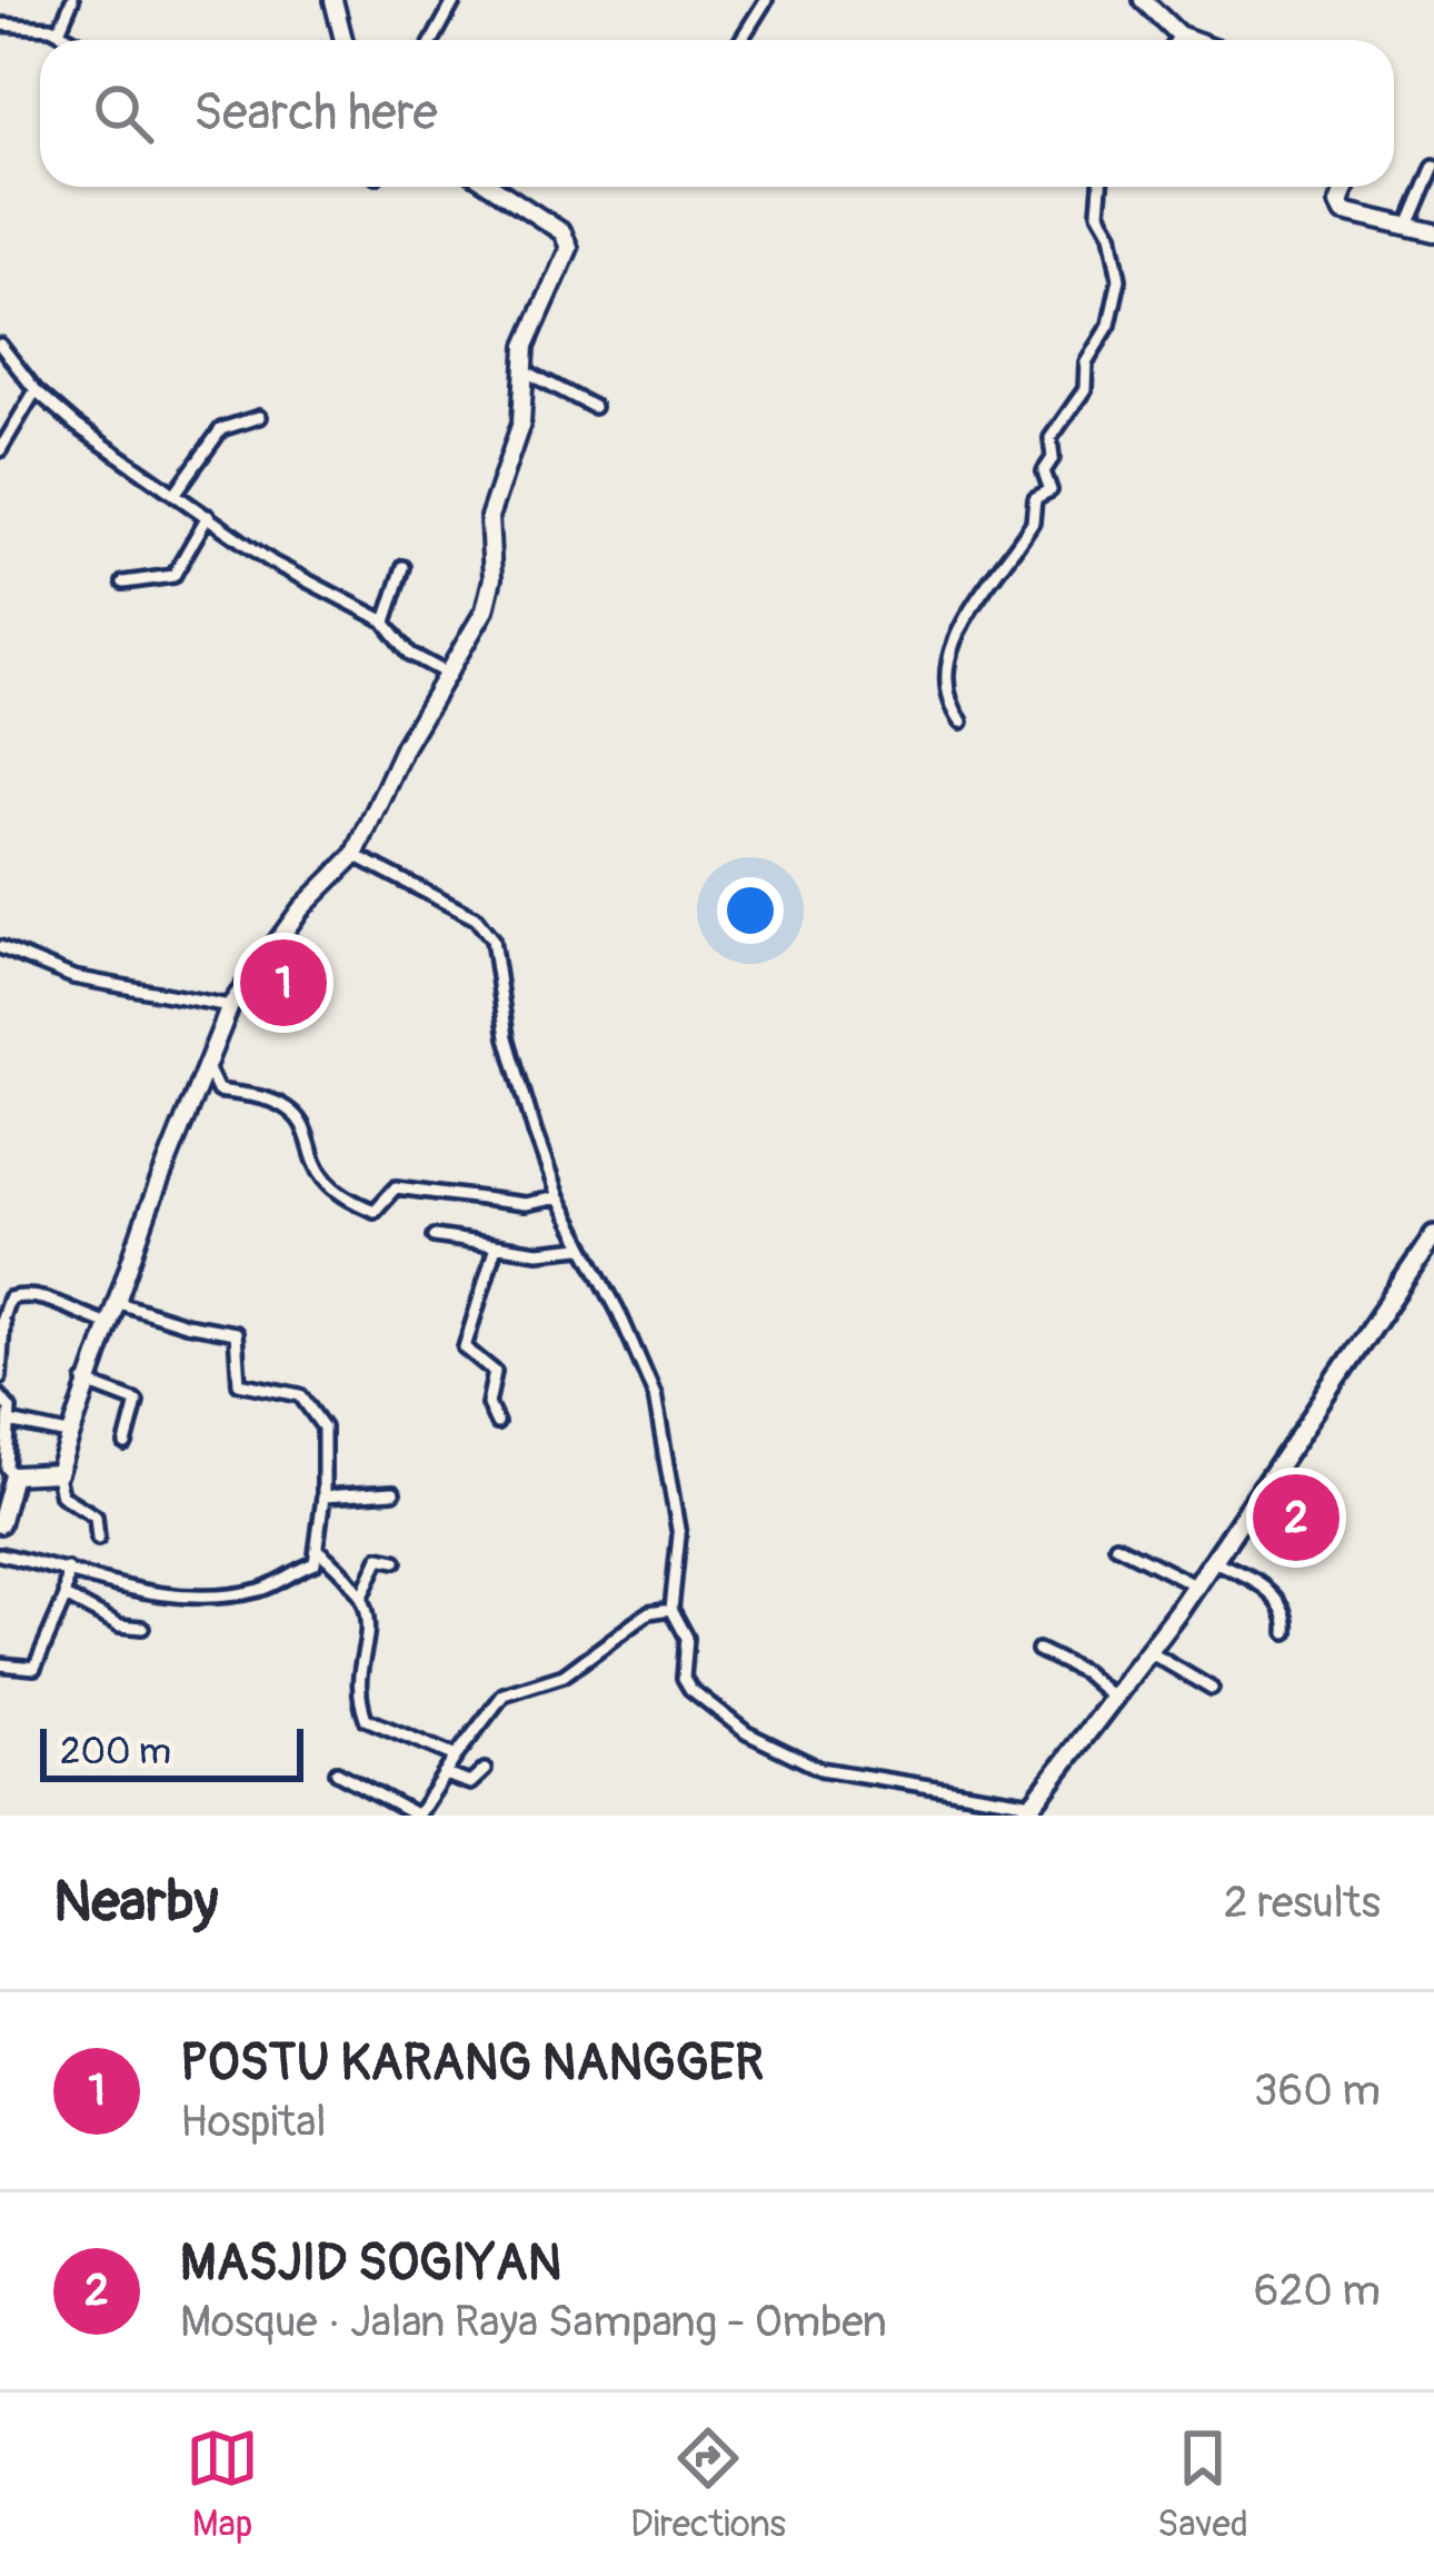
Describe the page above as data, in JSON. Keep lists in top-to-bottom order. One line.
{"scale_bar":"200 m","page":{"search":"Search here","pins":["1","2"],"scale":"200 m","heading":["Nearby","2 results"],"list":[{"mark":"1","name":"POSTU KARANG NANGGER","note":"Hospital","value":"360 m"},{"mark":"2","name":"MASJID SOGIYAN","note":"Mosque · Jalan Raya Sampang - Omben","value":"620 m"}],"nav":["Map","Directions","Saved"]}}
